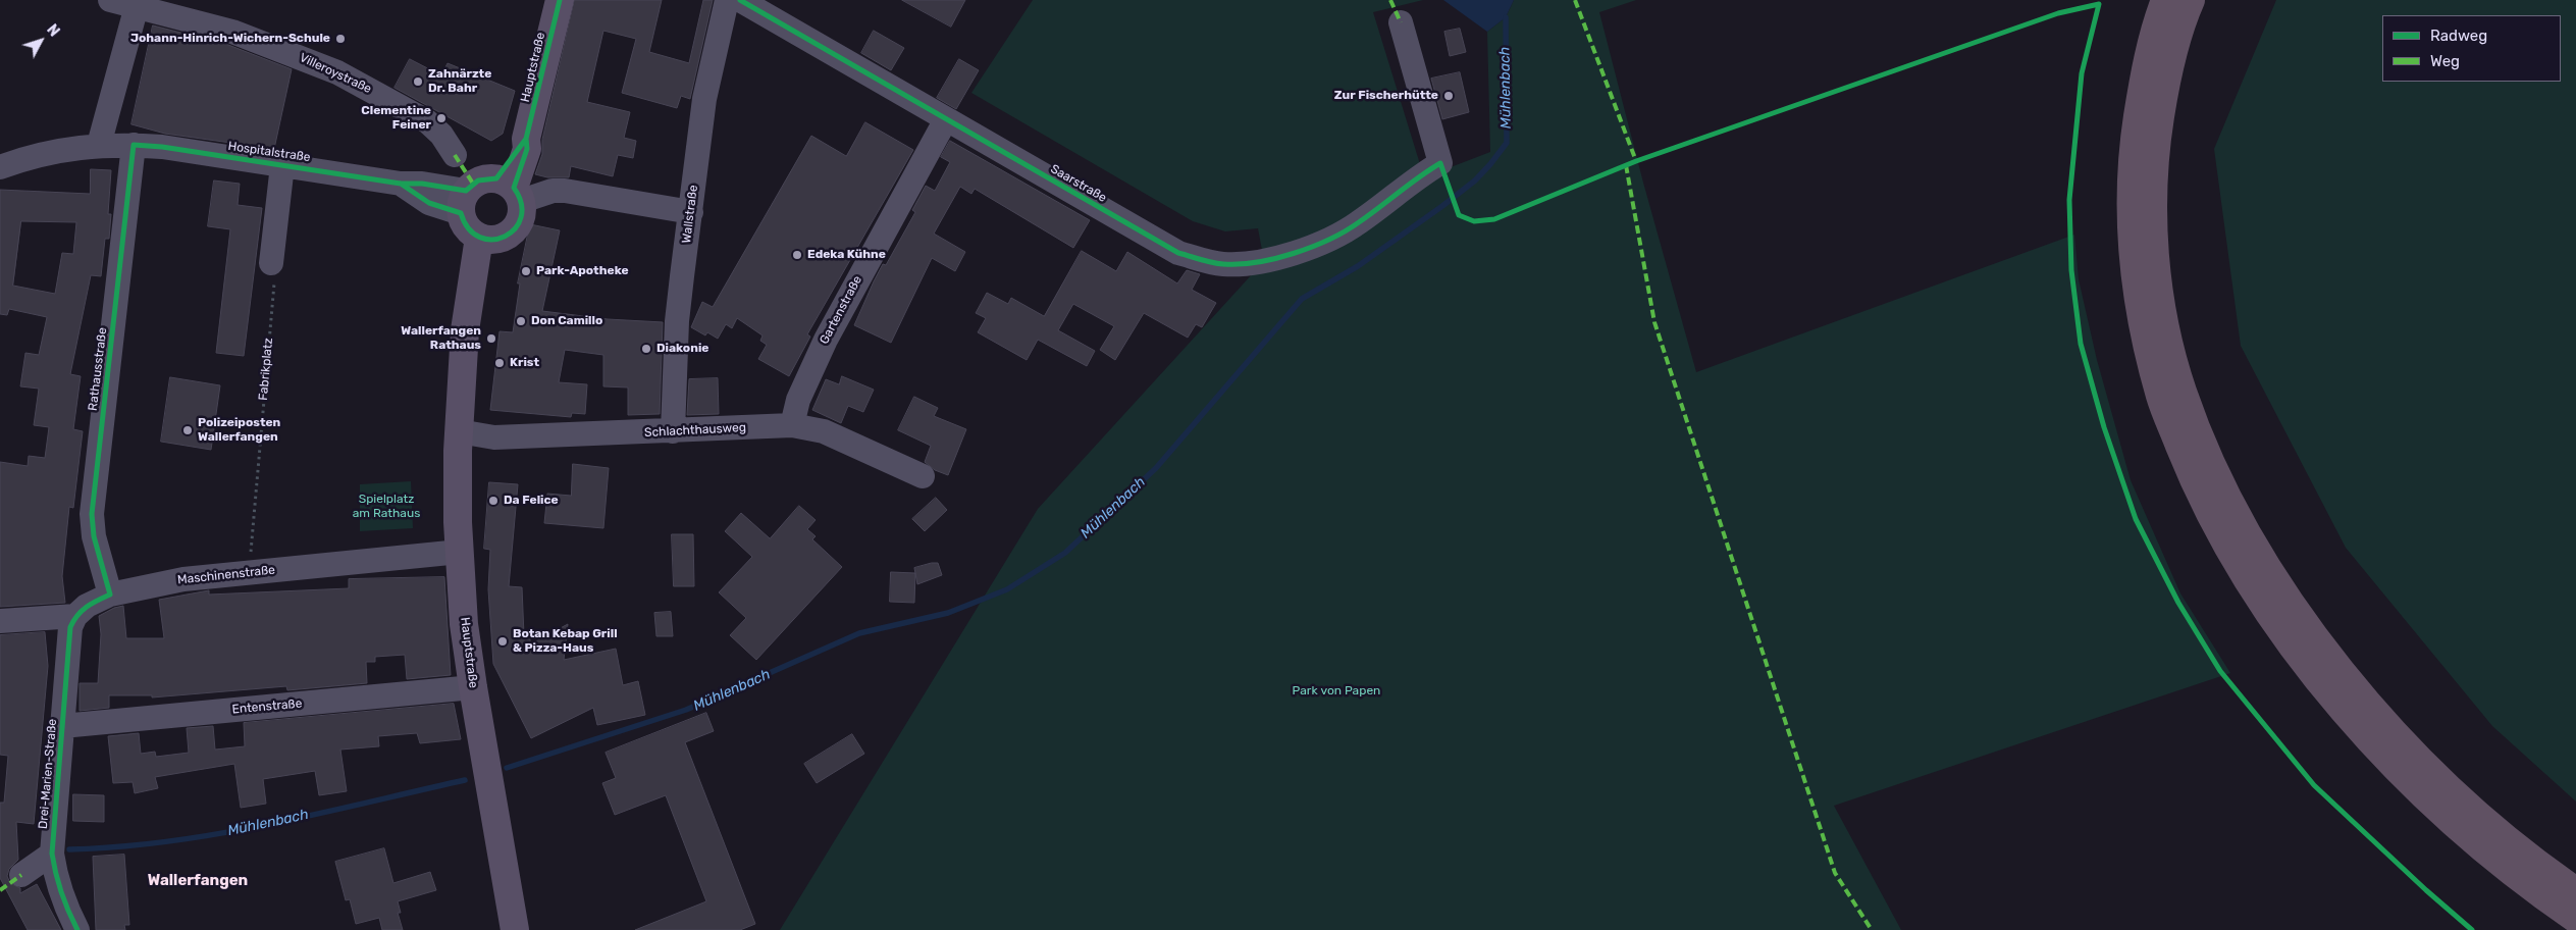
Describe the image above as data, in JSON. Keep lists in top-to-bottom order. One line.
{"streets":{"main road":["Hauptstraße"],"street":["Villeroystraße","Hospitalstraße","Saarstraße","Wallstraße","Gartenstraße","Rathausstraße","Schlachthausweg","Maschinenstraße","Entenstraße","Drei-Marien-Straße"],"path":["Fabrikplatz"]},"crossings":[["Hauptstraße","Hospitalstraße"],["Hauptstraße","Schlachthausweg"],["Hauptstraße","Maschinenstraße"],["Hauptstraße","Entenstraße"],["Hospitalstraße","Rathausstraße"],["Saarstraße","Gartenstraße"],["Wallstraße","Schlachthausweg"],["Gartenstraße","Schlachthausweg"],["Rathausstraße","Maschinenstraße"],["Fabrikplatz","Maschinenstraße"],["Maschinenstraße","Drei-Marien-Straße"],["Entenstraße","Drei-Marien-Straße"]],"districts":["Wallerfangen"],"water":["Mühlenbach"],"parks":["Spielplatz am Rathaus","Park von Papen"],"places":["Johann-Hinrich-Wichern-Schule","Zahnärzte Dr. Bahr","Zur Fischerhütte","Clementine Feiner","Edeka Kühne","Park-Apotheke","Don Camillo","Wallerfangen Rathaus","Diakonie","Krist","Polizeiposten Wallerfangen","Da Felice","Botan Kebap Grill & Pizza-Haus"],"legend":["Radweg","Weg"],"north":"top right"}
